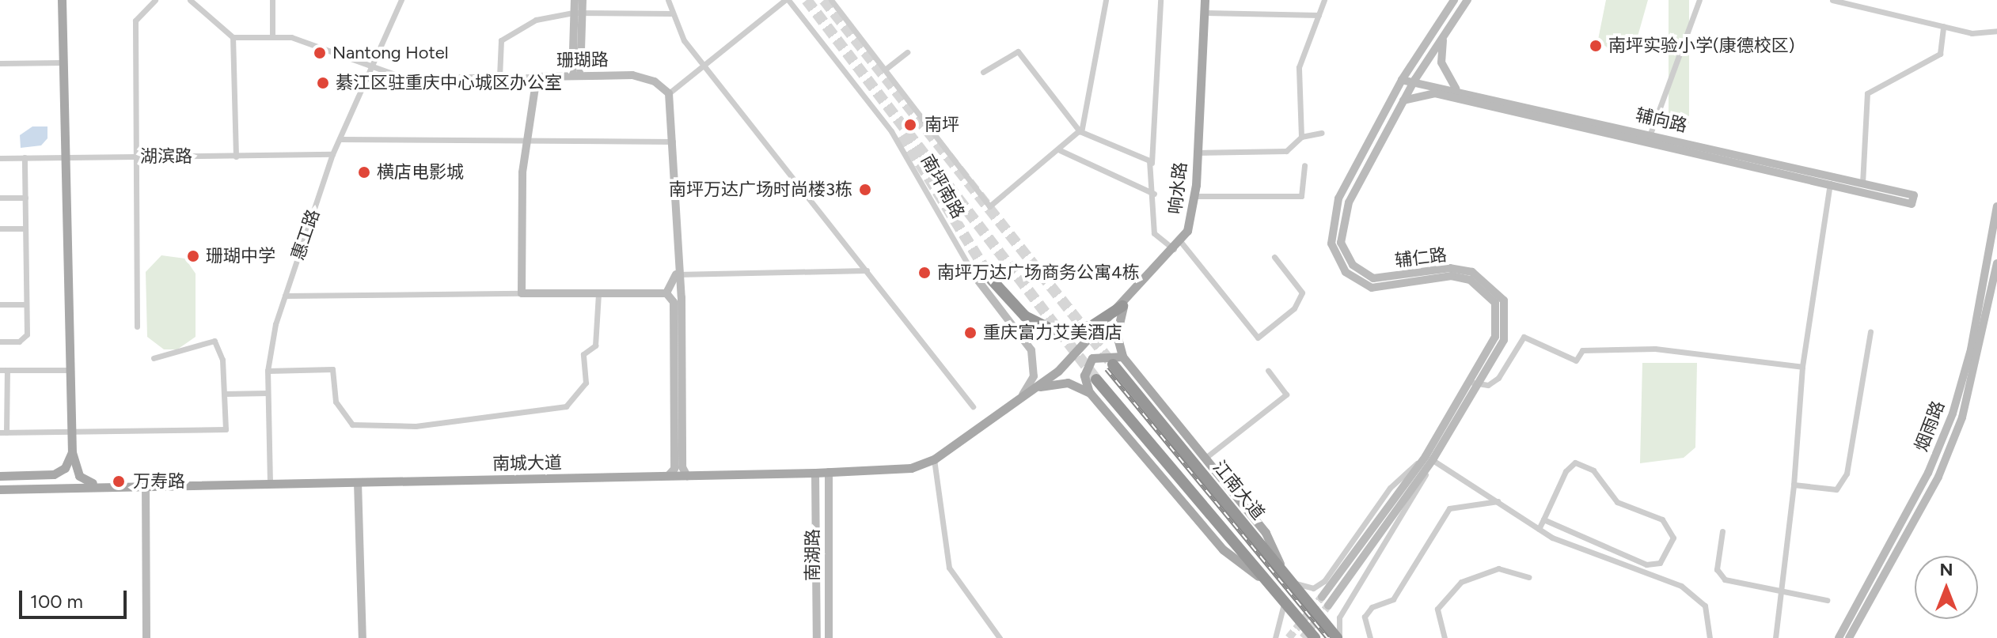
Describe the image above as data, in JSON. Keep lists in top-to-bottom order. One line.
{"streets":{"highway":["江南大道"],"main road":["珊瑚路","辅向路","南坪南路","响水路","辅仁路","烟雨路","南城大道","南湖路"],"street":["湖滨路","惠工路"]},"crossings":[["珊瑚路","惠工路"],["辅向路","辅仁路"],["湖滨路","惠工路"],["南坪南路","南城大道"],["响水路","南城大道"],["惠工路","南城大道"],["南城大道","南湖路"]],"places":["南坪实验小学(康德校区)","Nantong Hotel","綦江区驻重庆中心城区办公室","南坪","横店电影城","南坪万达广场时尚楼3栋","珊瑚中学","南坪万达广场商务公寓4栋","重庆富力艾美酒店","万寿路"],"scale_bar":"100 m","north":"top"}
